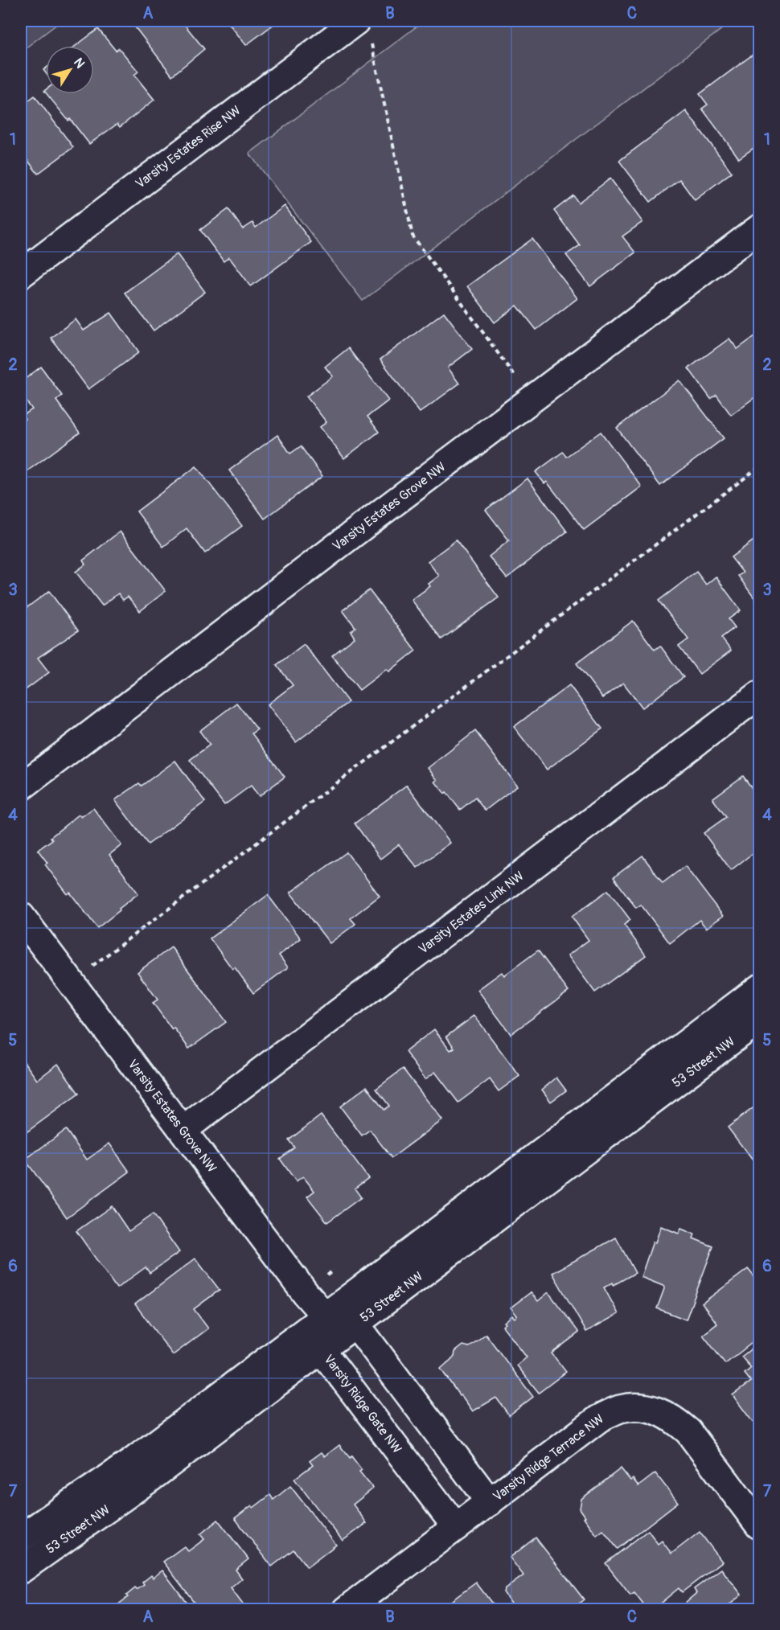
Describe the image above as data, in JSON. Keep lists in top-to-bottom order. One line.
{"streets":{"street":["Varsity Estates Rise NW","Varsity Estates Grove NW","Varsity Estates Link NW","53 Street NW","Varsity Ridge Gate NW","Varsity Ridge Terrace NW"]},"crossings":[["Varsity Estates Grove NW","Varsity Estates Link NW"],["Varsity Estates Grove NW","53 Street NW"],["Varsity Estates Grove NW","Varsity Ridge Gate NW"],["53 Street NW","Varsity Ridge Gate NW"],["Varsity Ridge Gate NW","Varsity Ridge Terrace NW"]],"north":"top right","grid":{"columns":["A","B","C"],"rows":["1","2","3","4","5","6","7"]}}
